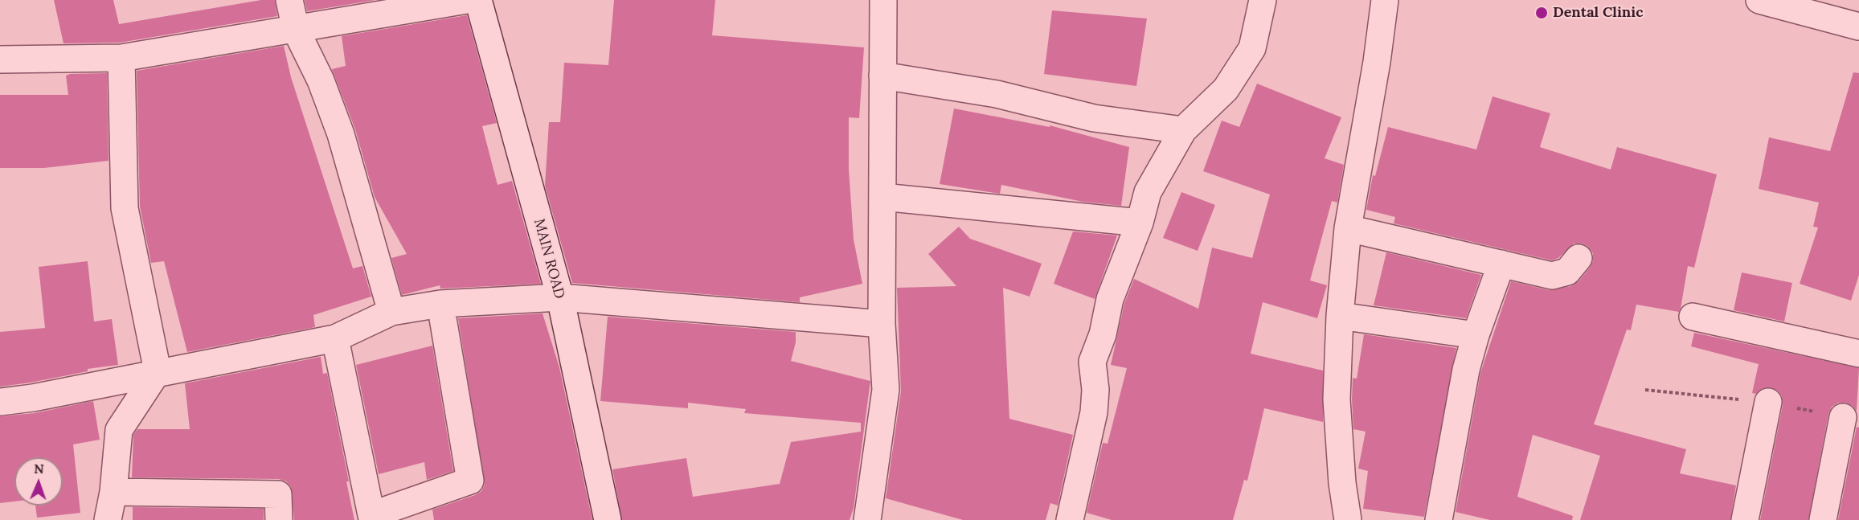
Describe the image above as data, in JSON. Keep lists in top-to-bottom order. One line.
{"streets":{"street":["MAIN ROAD"]},"places":["Dental Clinic"],"north":"top"}
